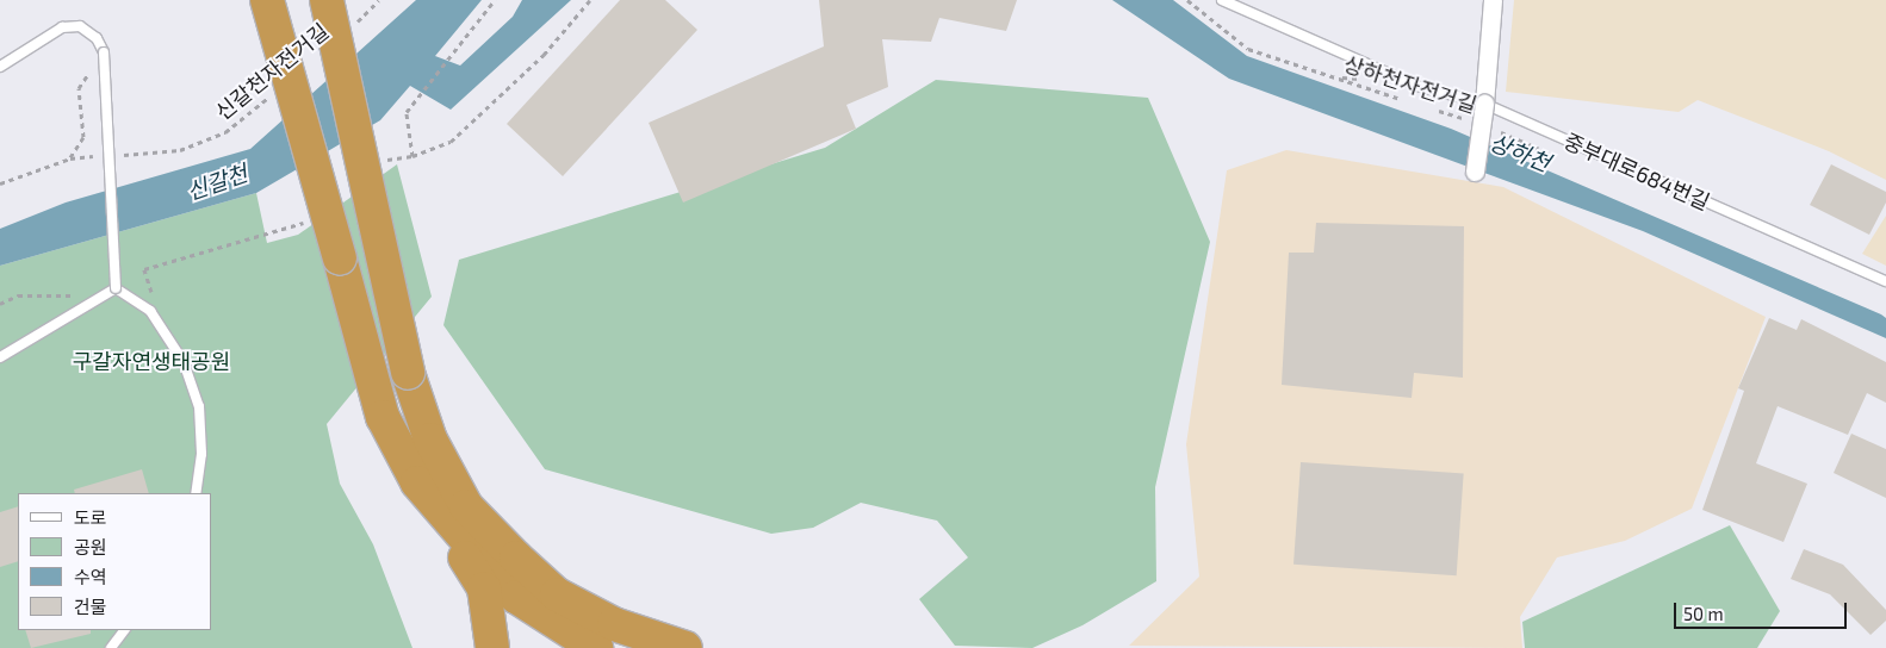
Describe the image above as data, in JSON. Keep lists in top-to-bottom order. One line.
{"streets":{"lane":["중부대로684번길"],"path":["신갈천자전거길","상하천자전거길"]},"water":["상하천","신갈천"],"parks":["구갈자연생태공원"],"legend":["도로","공원","수역","건물"],"scale_bar":"50 m"}
